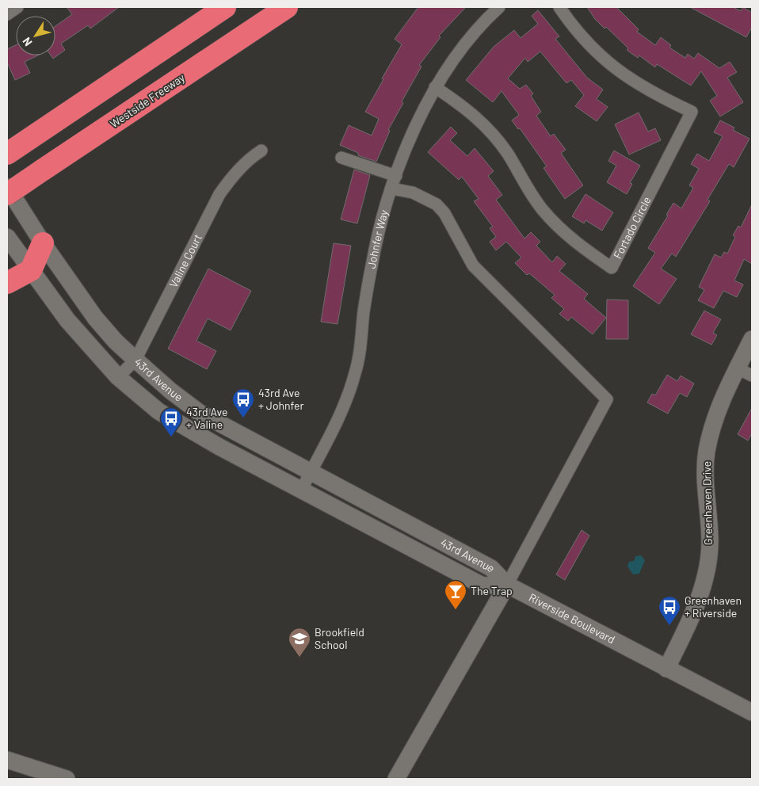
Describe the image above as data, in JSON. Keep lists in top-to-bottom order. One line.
{"streets":{"highway":["Westside Freeway"],"main road":["43rd Avenue","Greenhaven Drive","Riverside Boulevard"],"street":["Fortado Circle","Johnfer Way","Valine Court"]},"crossings":[["Fortado Circle","Johnfer Way"],["Johnfer Way","43rd Avenue"],["Valine Court","43rd Avenue"],["43rd Avenue","Riverside Boulevard"],["Greenhaven Drive","Riverside Boulevard"]],"places":{"bus stop":["43rd Ave + Johnfer","43rd Ave + Valine","Greenhaven + Riverside"],"bar":["The Trap"],"school or university":["Brookfield School"]},"north":"bottom left"}
